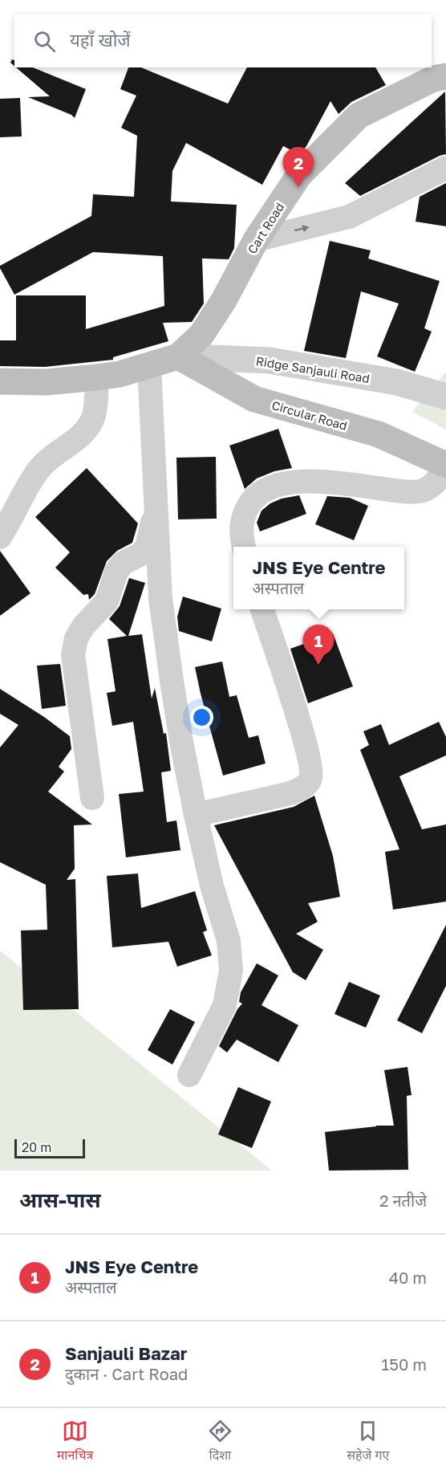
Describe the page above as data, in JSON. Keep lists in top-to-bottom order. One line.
{"streets":{"main road":["Cart Road","Circular Road"],"street":["Ridge Sanjauli Road"]},"crossings":[["Cart Road","Ridge Sanjauli Road"],["Cart Road","Circular Road"],["Ridge Sanjauli Road","Circular Road"]],"scale_bar":"20 m","page":{"search":"यहाँ खोजें","pins":["2","1"],"popup":["JNS Eye Centre","अस्पताल"],"scale":"20 m","heading":["आस-पास","2 नतीजे"],"list":[{"mark":"1","name":"JNS Eye Centre","note":"अस्पताल","value":"40 m"},{"mark":"2","name":"Sanjauli Bazar","note":"दुकान · Cart Road","value":"150 m"}],"nav":["मानचित्र","दिशा","सहेजे गए"]}}
